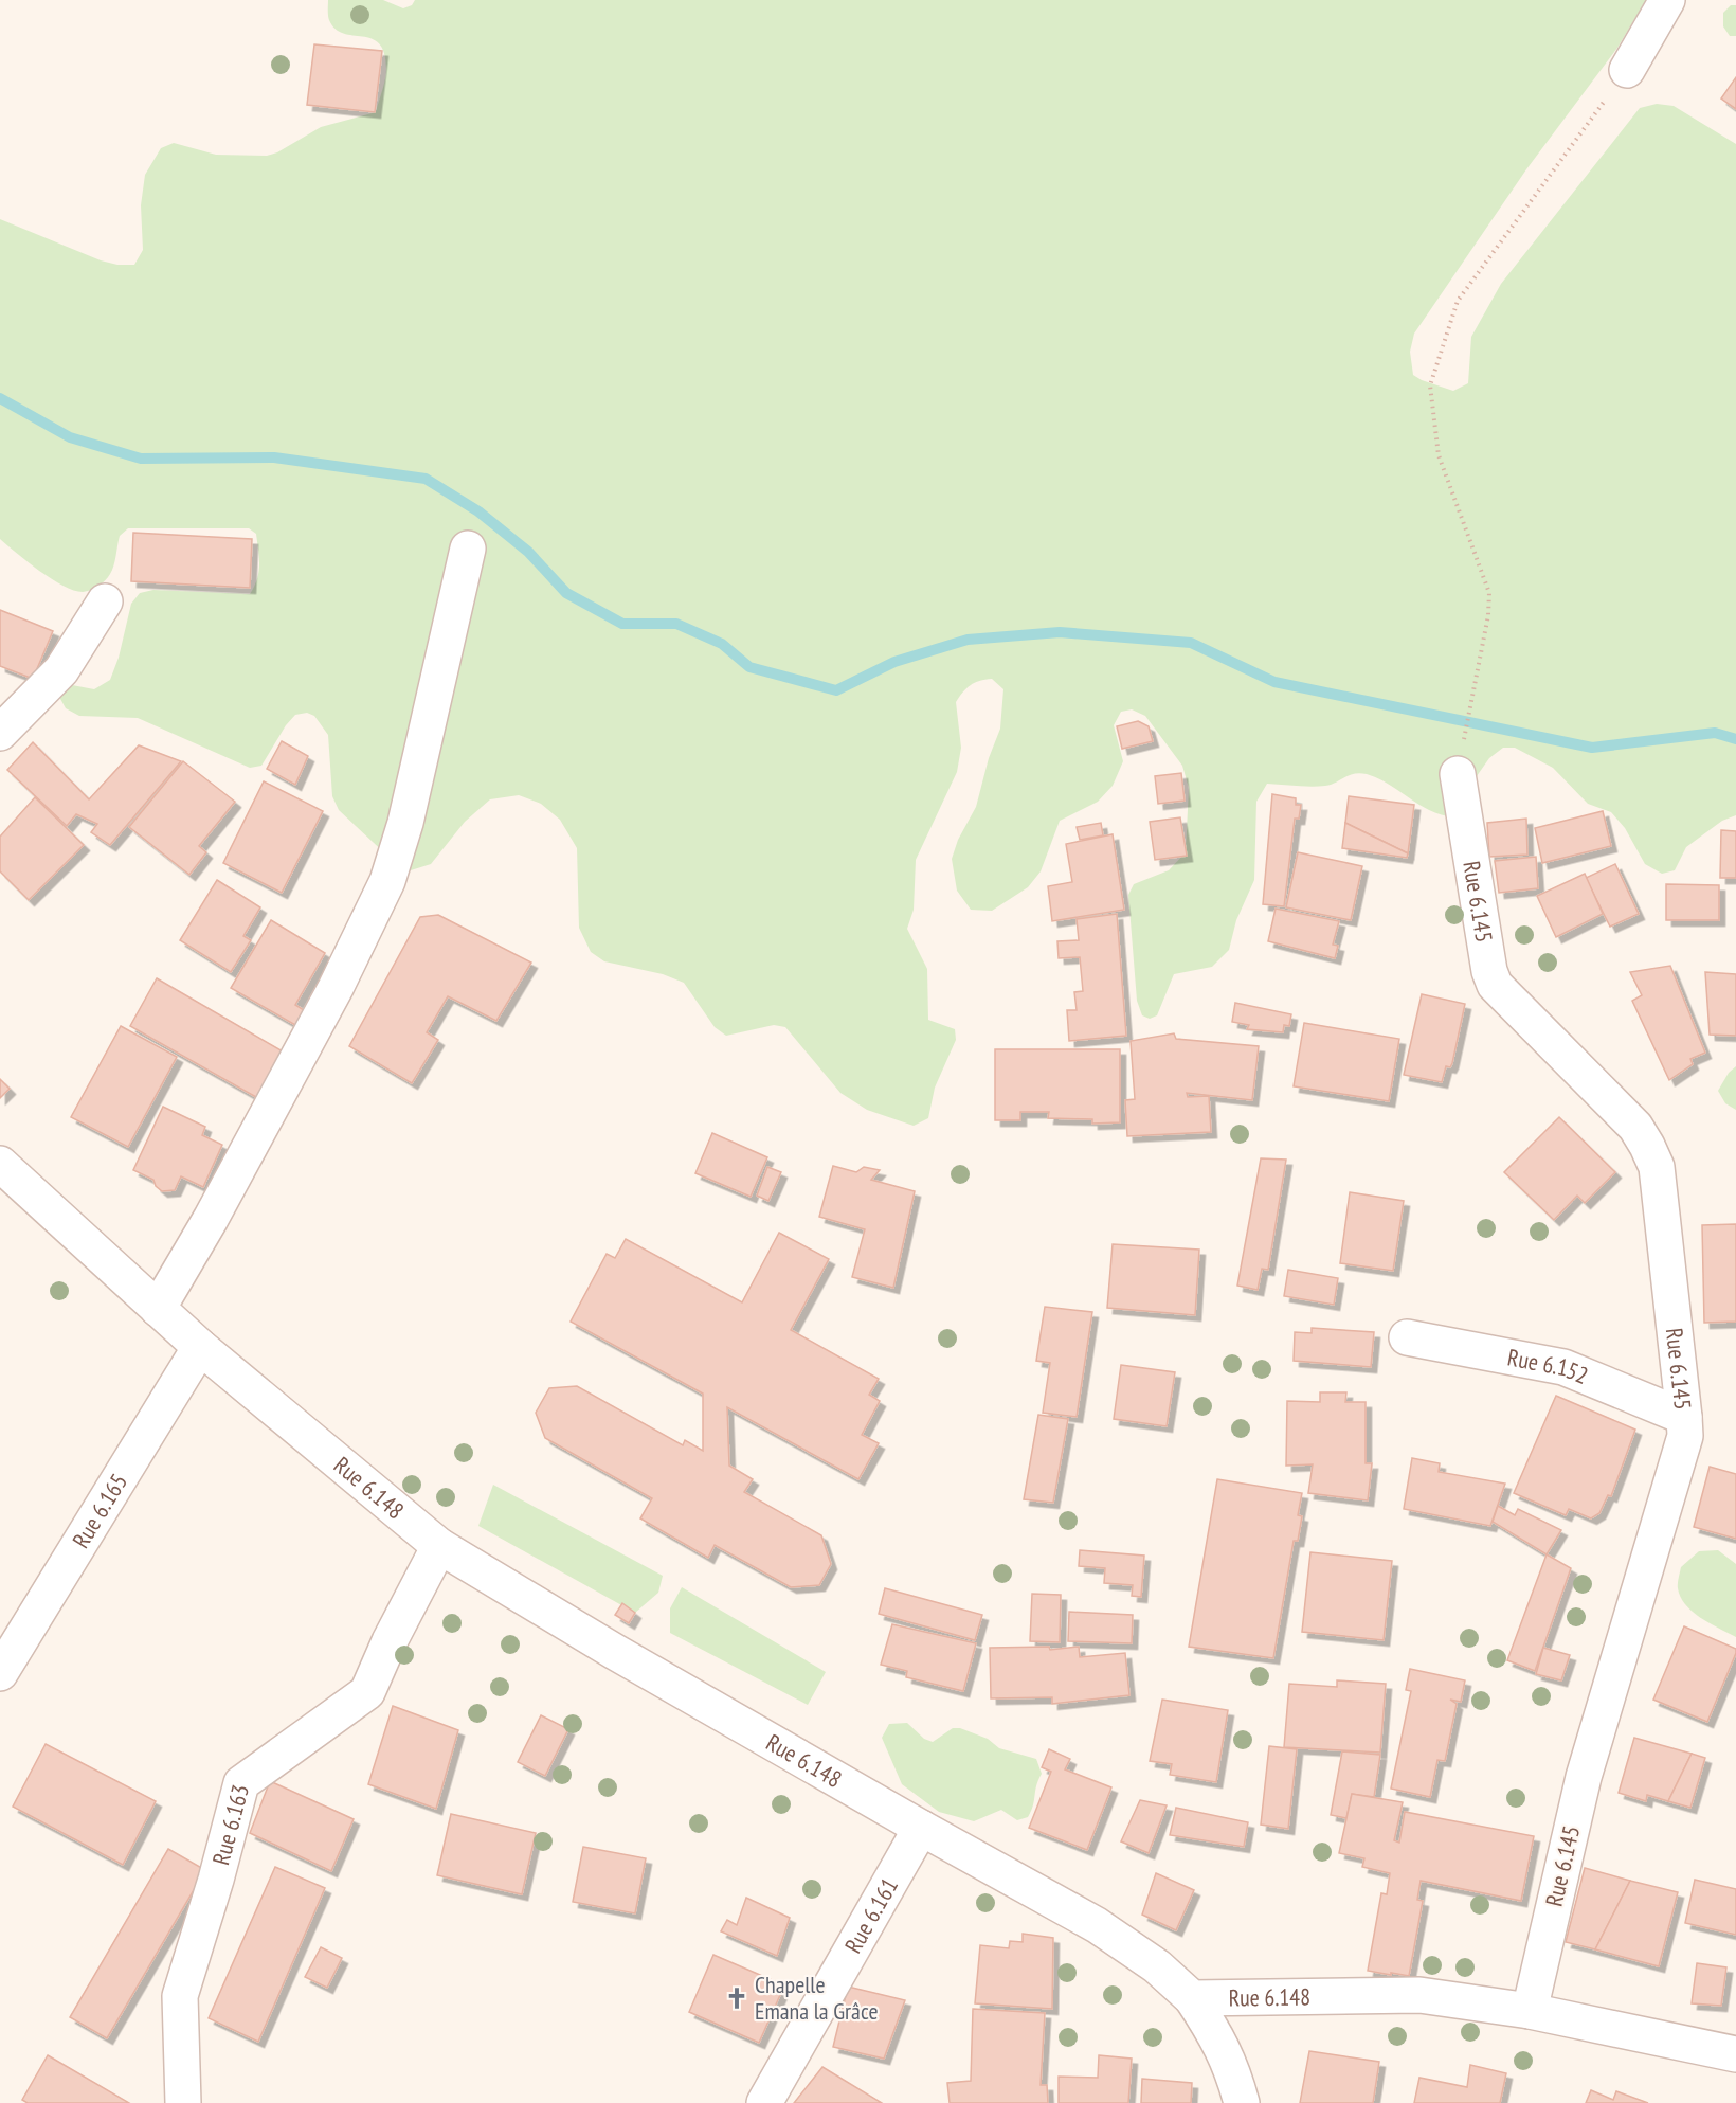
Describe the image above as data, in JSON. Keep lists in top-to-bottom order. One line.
{"streets":{"street":["Rue 6.145","Rue 6.152","Rue 6.148","Rue 6.165","Rue 6.163","Rue 6.161"]},"crossings":[["Rue 6.145","Rue 6.152"],["Rue 6.145","Rue 6.148"],["Rue 6.148","Rue 6.165"],["Rue 6.148","Rue 6.163"],["Rue 6.148","Rue 6.161"]],"places":{"church":["Chapelle Emana la Grâce"]}}
